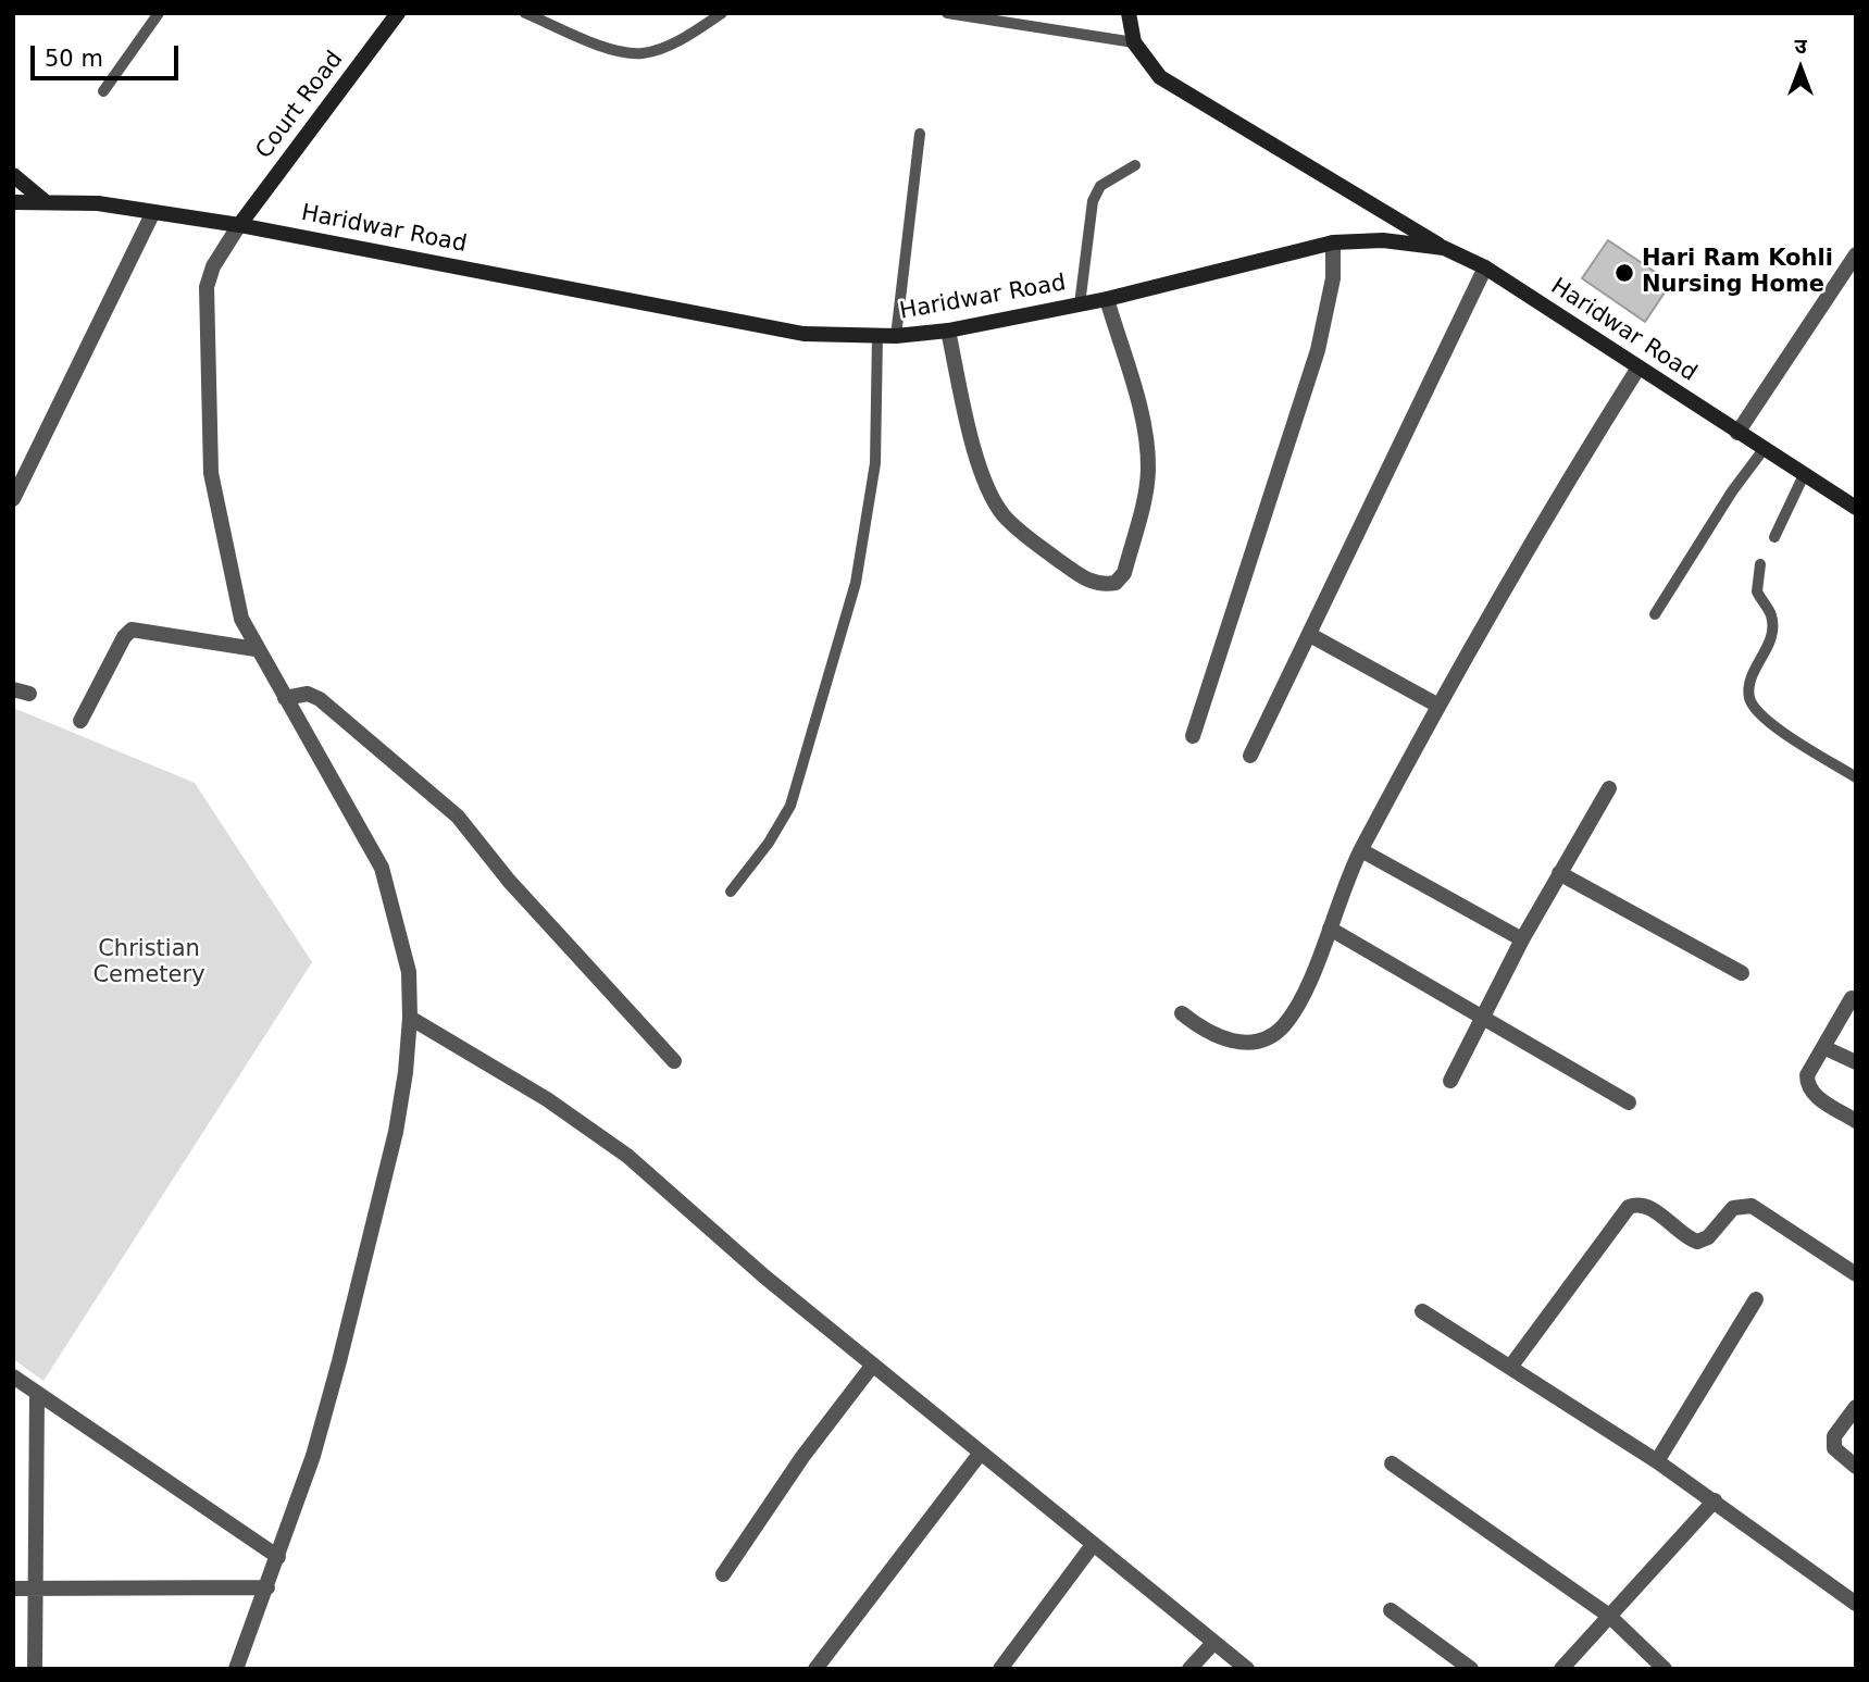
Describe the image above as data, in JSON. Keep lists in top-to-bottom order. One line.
{"streets":{"main road":["Court Road","Haridwar Road"]},"crossings":[["Court Road","Haridwar Road"]],"parks":["Christian Cemetery"],"places":["Hari Ram Kohli Nursing Home"],"scale_bar":"50 m","north":"top"}
